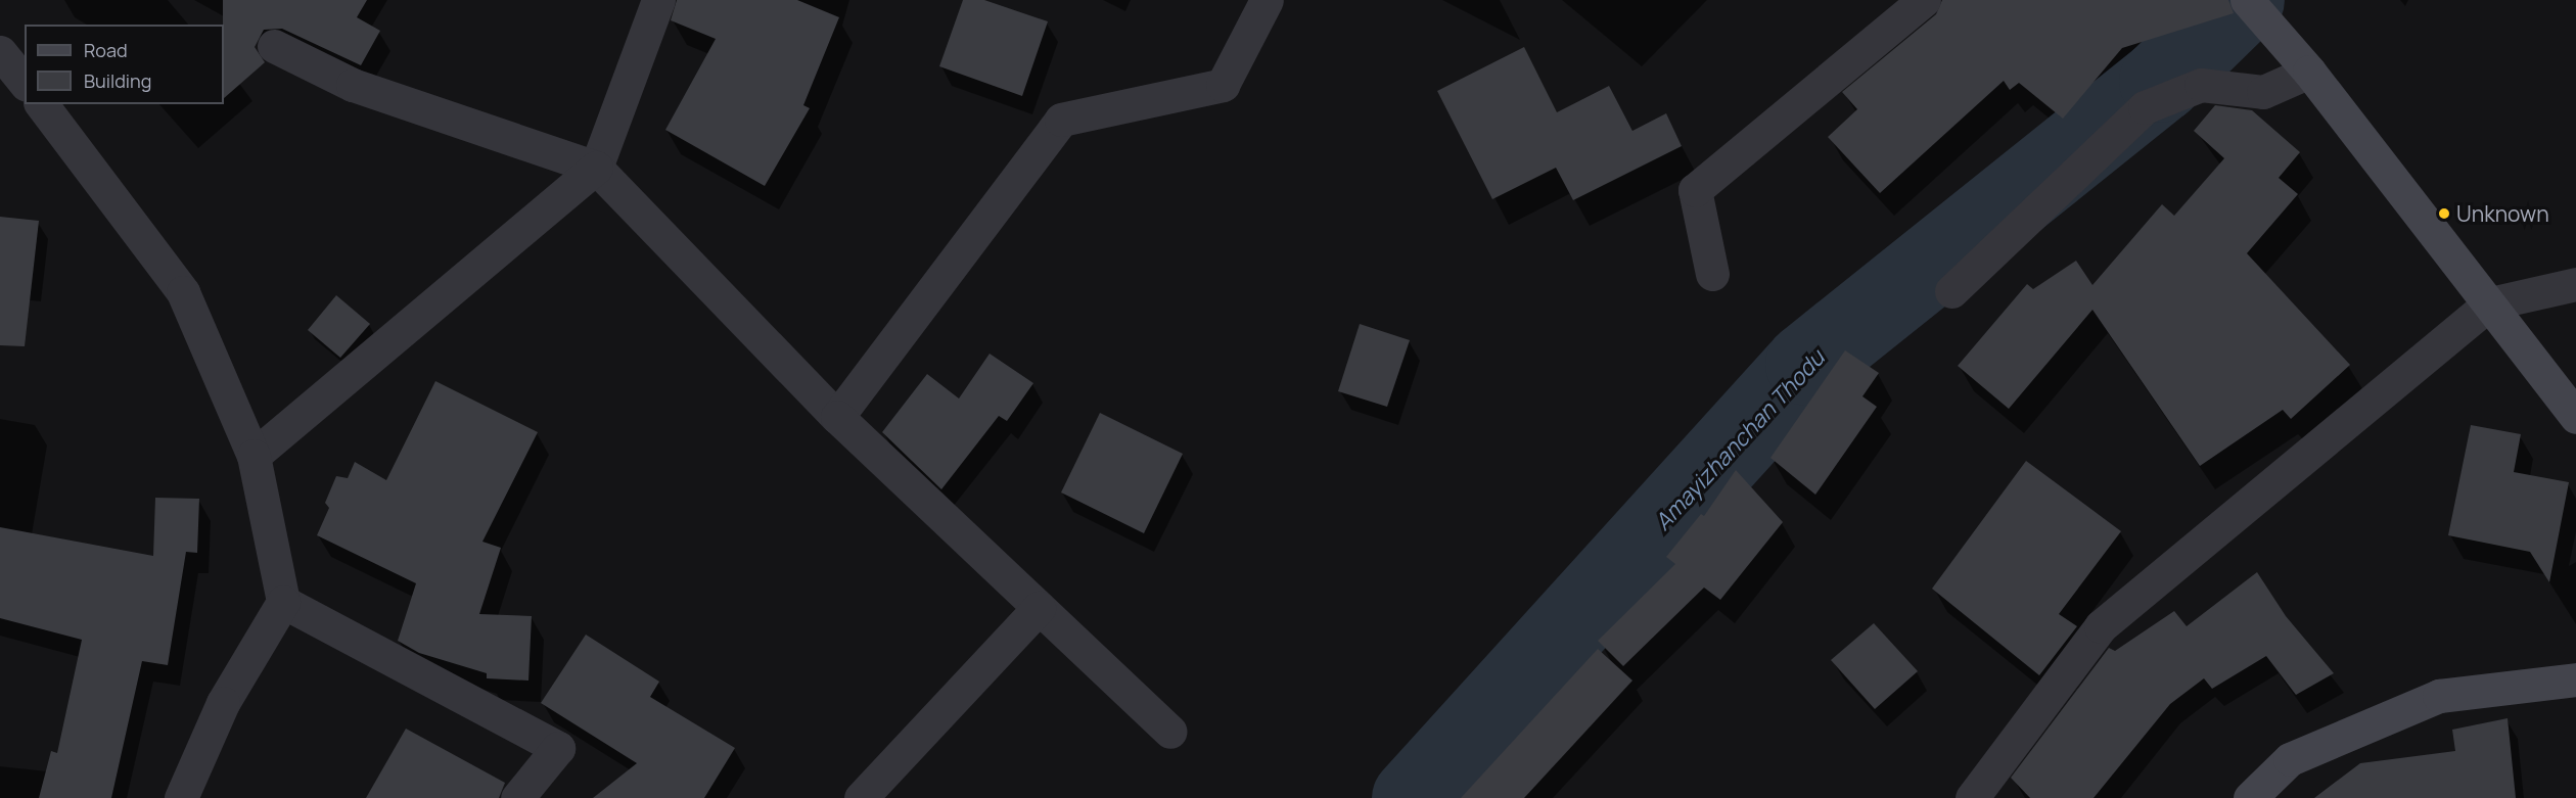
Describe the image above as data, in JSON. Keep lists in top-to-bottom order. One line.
{"water":["Amayizhanchan Thodu"],"places":["Unknown"],"legend":["Road","Building"]}
